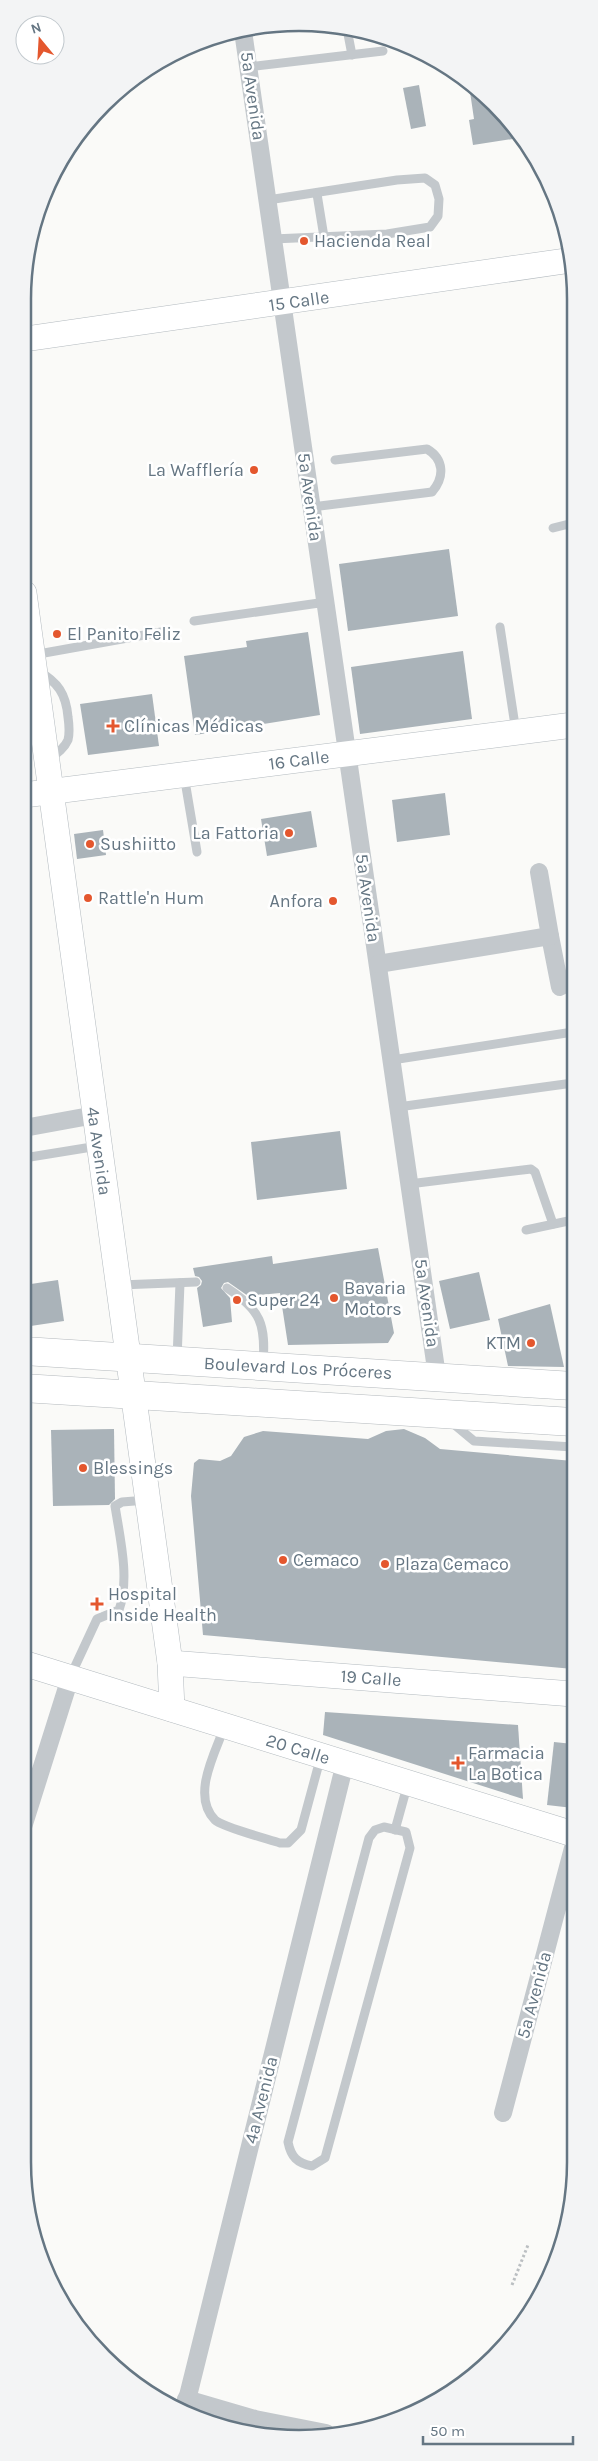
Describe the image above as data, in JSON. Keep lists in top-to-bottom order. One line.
{"streets":{"highway":["Boulevard Los Próceres"],"street":["5a Avenida","15 Calle","16 Calle","4a Avenida","19 Calle","20 Calle"]},"crossings":[["5a Avenida","15 Calle"],["5a Avenida","16 Calle"],["5a Avenida","Boulevard Los Próceres"],["16 Calle","4a Avenida"],["4a Avenida","Boulevard Los Próceres"],["4a Avenida","19 Calle"],["4a Avenida","20 Calle"]],"places":{"other":["Hacienda Real","La Wafflería","El Panito Feliz","La Fattoria","Sushiitto","Rattle'n Hum","Anfora","Bavaria Motors","Super 24","KTM","Blessings","Cemaco","Plaza Cemaco"],"health":["Clínicas Médicas","Hospital Inside Health","Farmacia La Botica"]},"scale_bar":"50 m","north":"top"}
